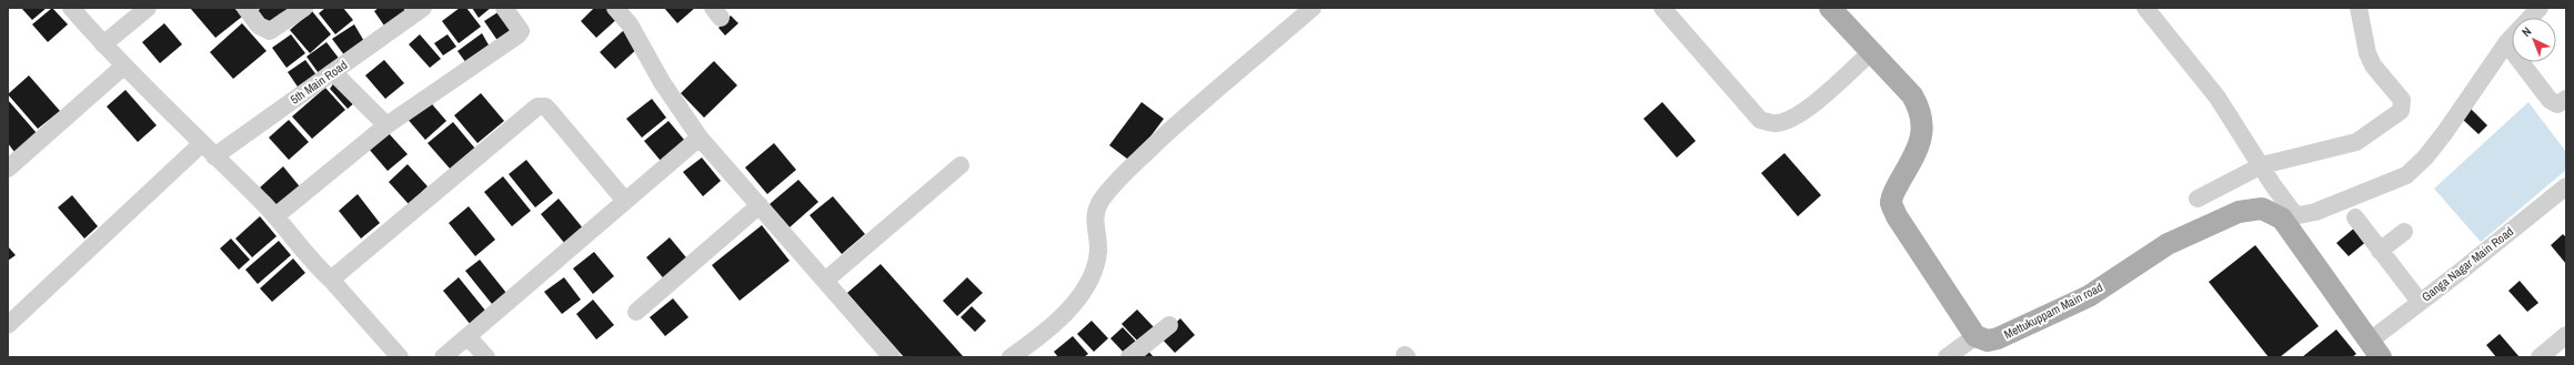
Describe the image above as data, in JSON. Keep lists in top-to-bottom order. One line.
{"streets":{"main road":["Mettukuppam Main road"],"street":["5th Main Road","Ganga Nagar Main Road"]},"north":"top left"}
